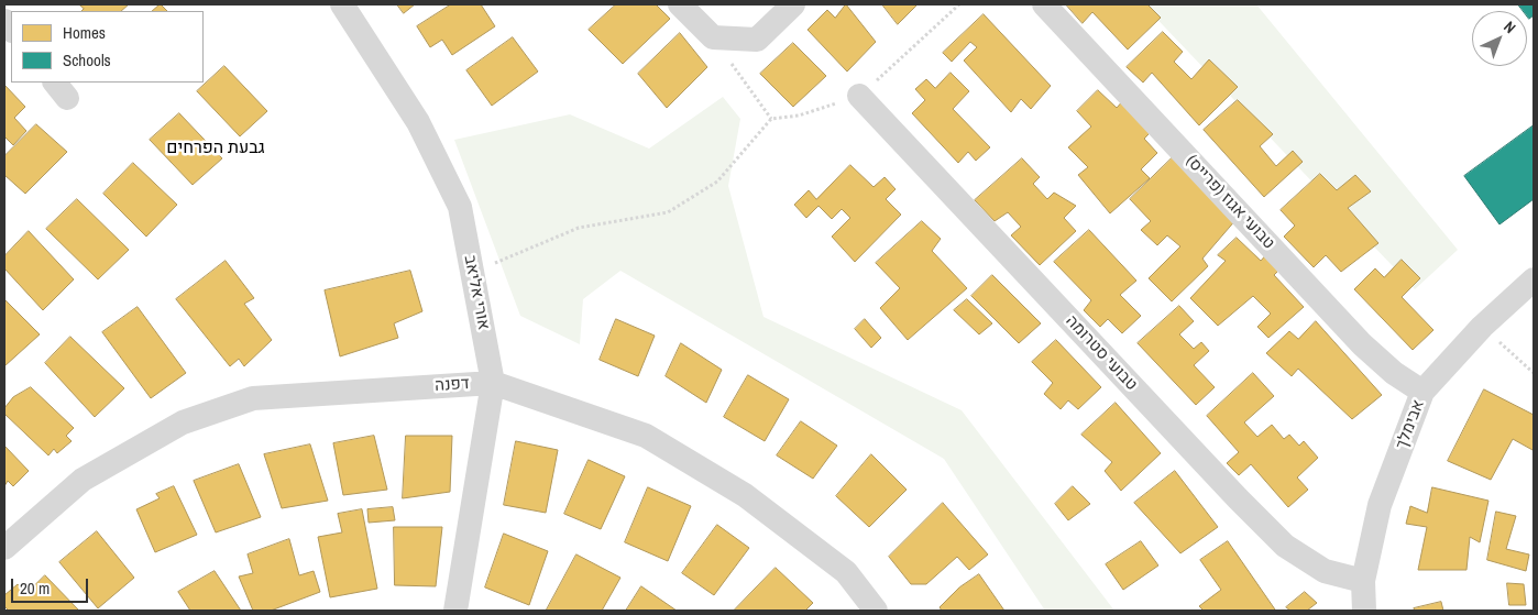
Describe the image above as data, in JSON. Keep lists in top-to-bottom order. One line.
{"streets":{"street":["טבועי אגוז (פרייס)","אורי אליאב","טבועי סטרומה","דפנה","אבימלך"]},"crossings":[["טבועי אגוז (פרייס)","אבימלך"],["אורי אליאב","דפנה"],["טבועי סטרומה","אבימלך"]],"districts":["גבעת הפרחים"],"legend":["Homes","Schools"],"scale_bar":"20 m","north":"top right"}
